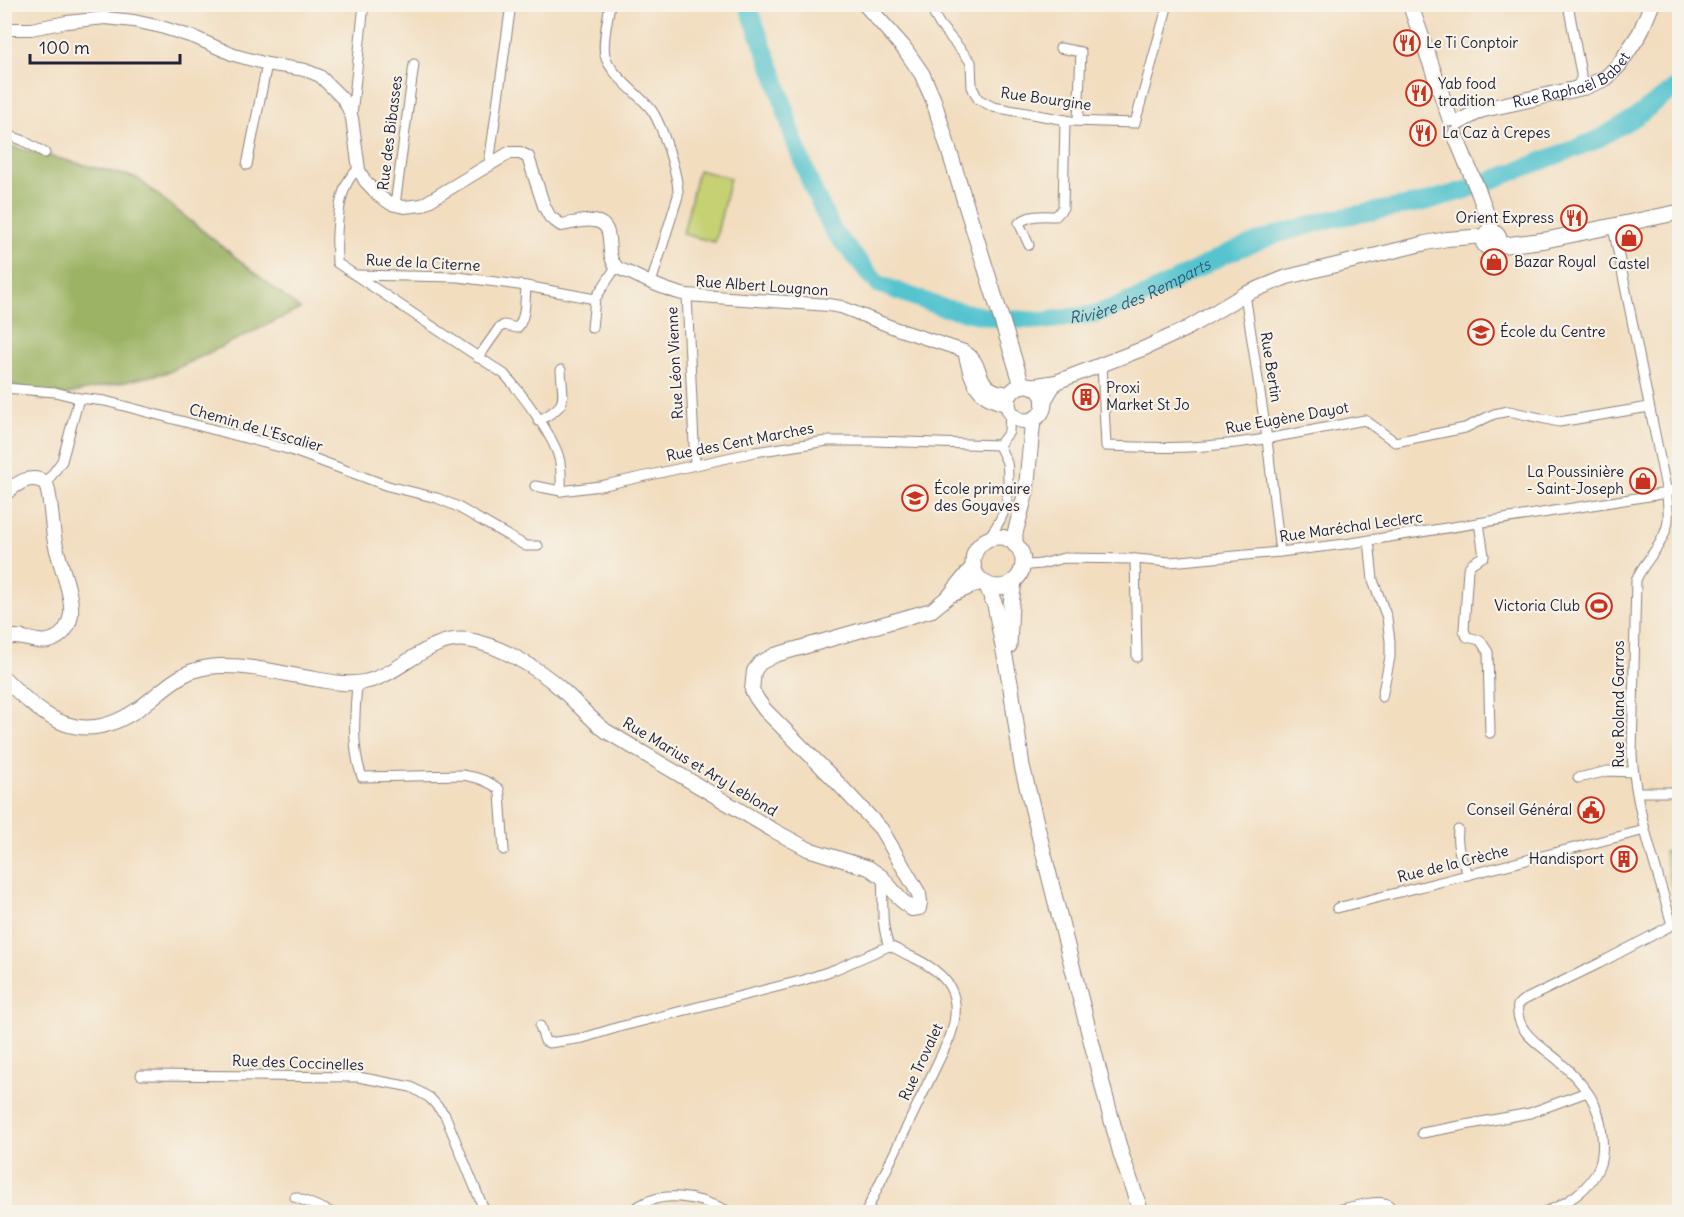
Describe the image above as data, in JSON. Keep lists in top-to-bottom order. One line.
{"streets":{"main road":["Rue Raphaël Babet","Rue Marius et Ary Leblond"],"street":["Rue Bourgine","Rue des Bibasses","Rue de la Citerne","Rue Albert Lougnon","Rue Léon Vienne","Rue Bertin","Rue Eugène Dayot","Chemin de L'Escalier","Rue des Cent Marches","Rue Maréchal Leclerc","Rue Roland Garros","Rue de la Crèche","Rue Trovalet","Rue des Coccinelles"]},"crossings":[["Rue de la Citerne","Rue des Cent Marches"],["Rue Albert Lougnon","Rue Léon Vienne"],["Rue Léon Vienne","Rue des Cent Marches"],["Rue Bertin","Rue Eugène Dayot"],["Rue Bertin","Rue Maréchal Leclerc"],["Rue Eugène Dayot","Rue Roland Garros"],["Rue Maréchal Leclerc","Rue Roland Garros"],["Rue Maréchal Leclerc","Rue Marius et Ary Leblond"],["Rue Roland Garros","Rue de la Crèche"]],"water":["Rivière des Remparts"],"places":{"restaurant":["Le Ti Conptoir","Yab food tradition","La Caz à Crepes","Orient Express"],"shop":["Castel","Bazar Royal","La Poussinière - Saint-Joseph"],"school or university":["École du Centre","École primaire des Goyaves"],"building":["Proxi Market St Jo","Handisport"],"sports":["Victoria Club"],"public building":["Conseil Général"]},"scale_bar":"100 m"}
